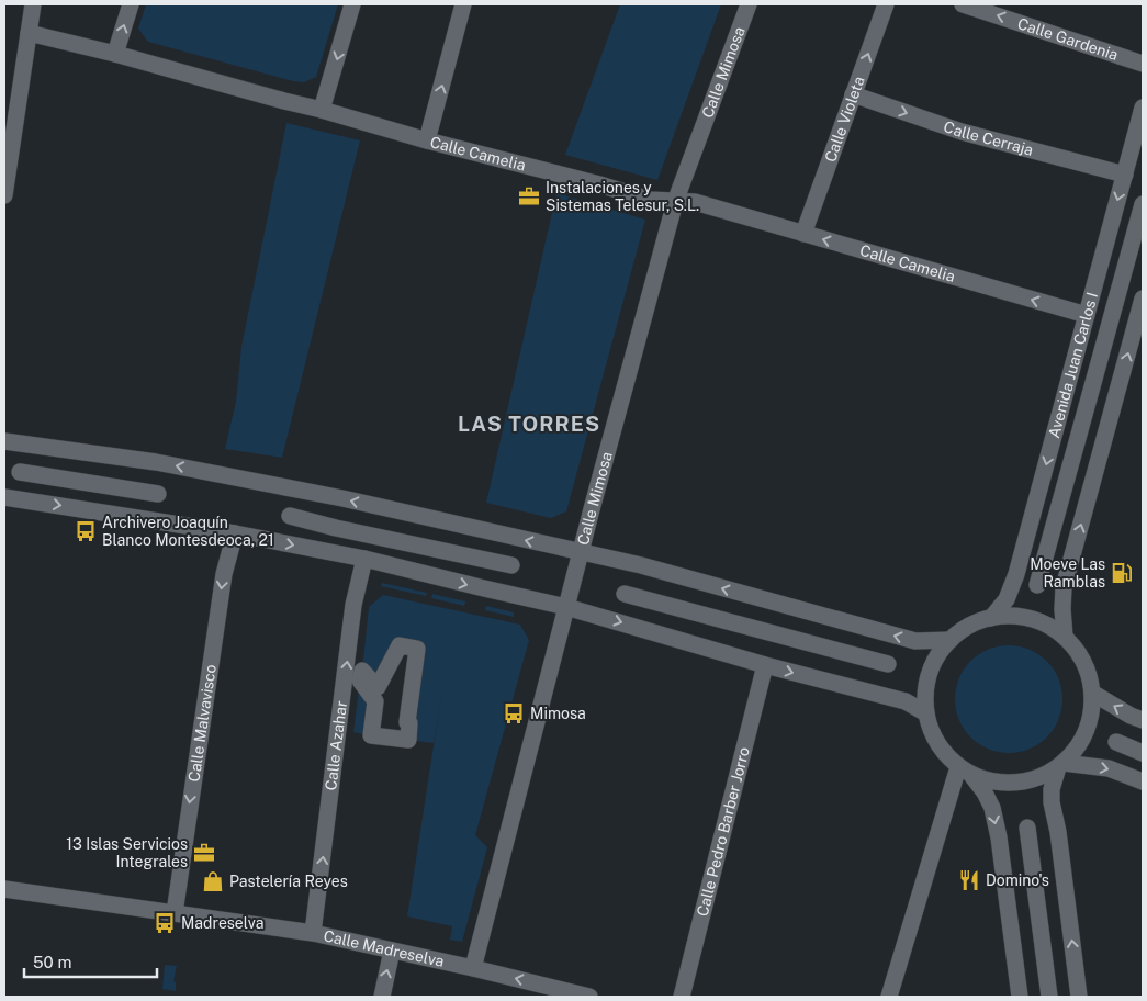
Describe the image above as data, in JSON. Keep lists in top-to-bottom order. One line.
{"streets":{"street":["Calle Gardenia","Calle Mimosa","Calle Violeta","Calle Cerraja","Calle Camelia","Avenida Juan Carlos I","Calle Malvavisco","Calle Azahar","Calle Pedro Barber Jorro","Calle Madreselva"]},"crossings":[["Calle Mimosa","Calle Camelia"],["Calle Mimosa","Calle Madreselva"],["Calle Violeta","Calle Cerraja"],["Calle Violeta","Calle Camelia"],["Calle Cerraja","Avenida Juan Carlos I"],["Calle Camelia","Avenida Juan Carlos I"],["Calle Malvavisco","Calle Madreselva"],["Calle Azahar","Calle Madreselva"]],"one_way":["Calle Gardenia","Calle Violeta","Calle Cerraja","Calle Malvavisco","Calle Azahar"],"districts":["LAS TORRES"],"places":{"office":["Instalaciones y Sistemas Telesur, S.L.","13 Islas Servicios Integrales"],"bus stop":["Archivero Joaquín Blanco Montesdeoca, 21","Mimosa","Madreselva"],"fuel station":["Moeve Las Ramblas"],"restaurant":["Domino's"],"shop":["Pastelería Reyes"]},"scale_bar":"50 m"}
